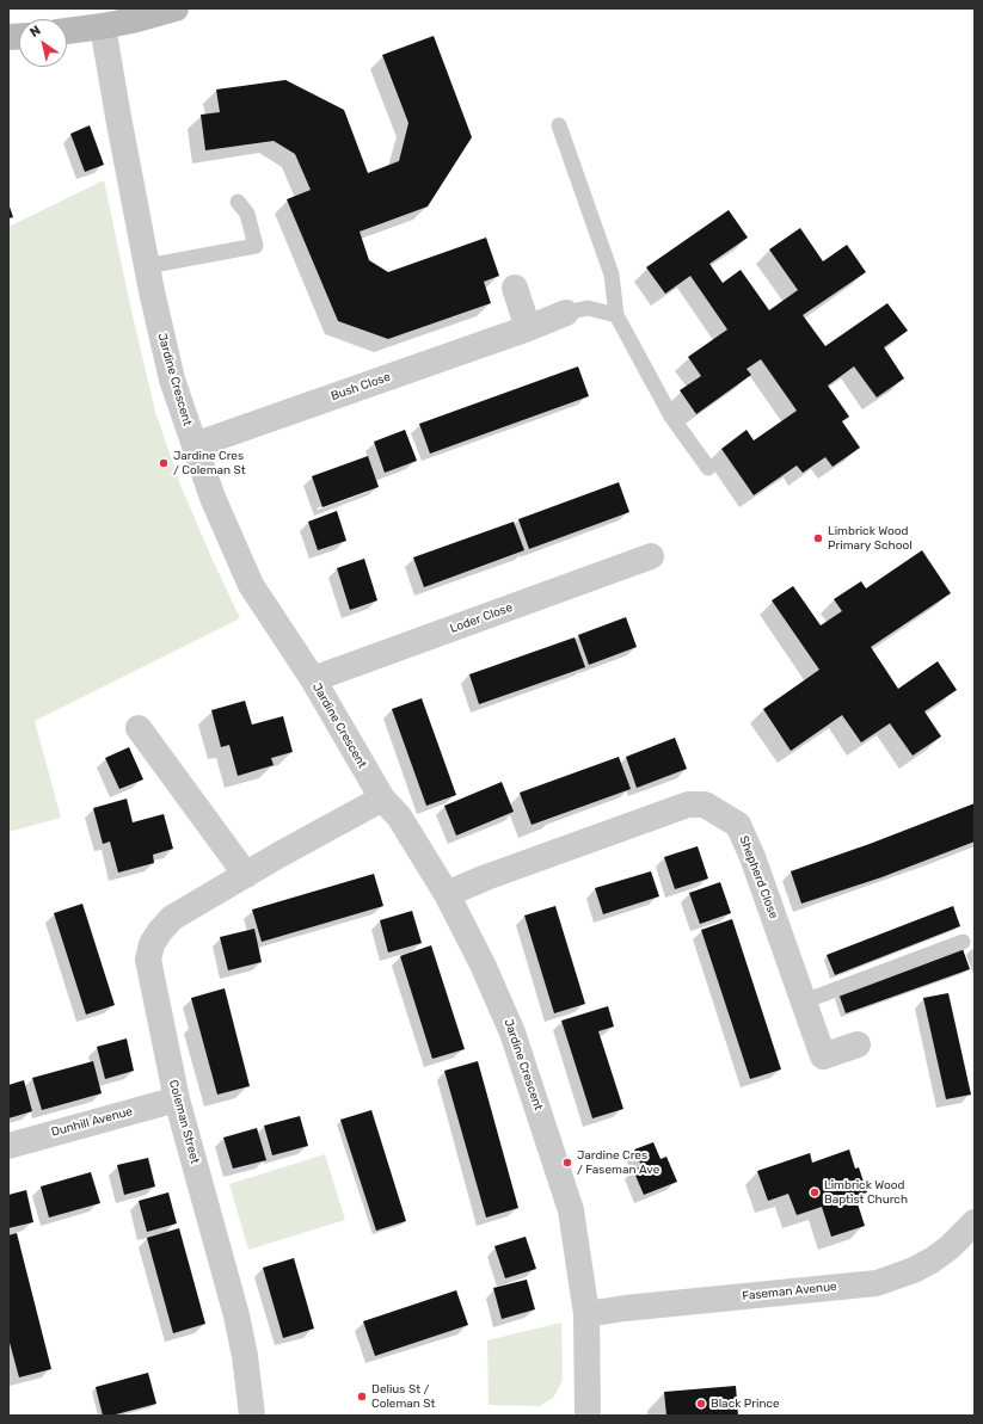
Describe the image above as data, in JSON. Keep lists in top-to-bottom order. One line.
{"streets":{"street":["Jardine Crescent","Bush Close","Loder Close","Shepherd Close","Dunhill Avenue","Coleman Street","Faseman Avenue"]},"crossings":[["Jardine Crescent","Bush Close"],["Jardine Crescent","Loder Close"],["Jardine Crescent","Shepherd Close"],["Jardine Crescent","Coleman Street"],["Jardine Crescent","Faseman Avenue"],["Dunhill Avenue","Coleman Street"]],"places":["Jardine Cres / Coleman St","Limbrick Wood Primary School","Jardine Cres / Faseman Ave","Limbrick Wood Baptist Church","Delius St / Coleman St","Black Prince"],"north":"top left"}
